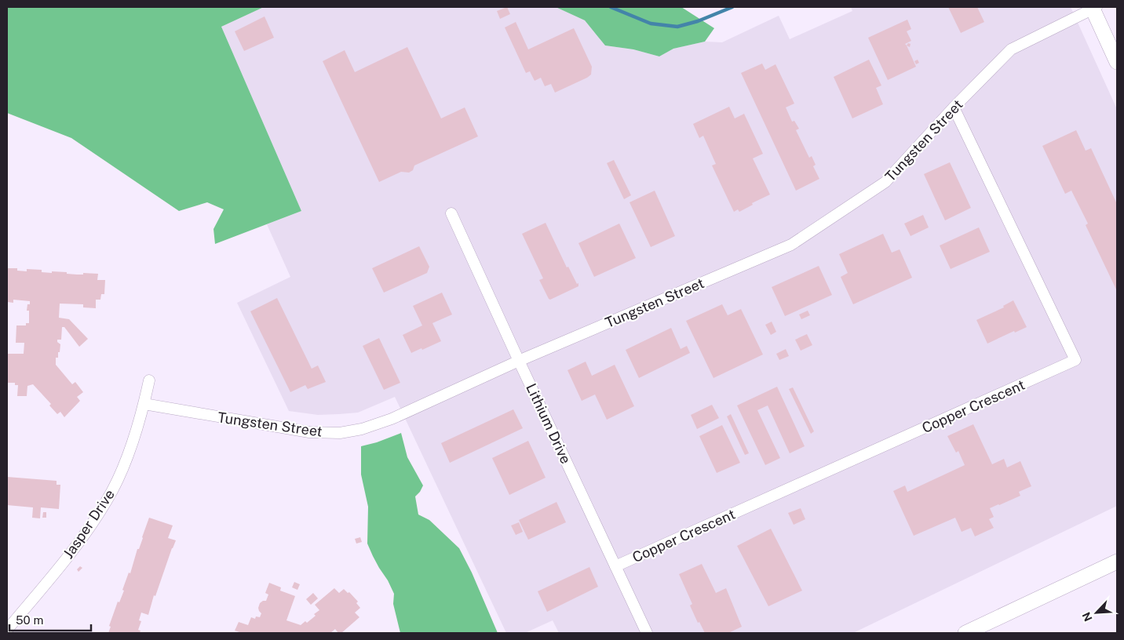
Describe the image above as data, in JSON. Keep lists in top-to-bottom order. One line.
{"streets":{"street":["Tungsten Street","Copper Crescent","Lithium Drive","Jasper Drive"]},"crossings":[["Tungsten Street","Copper Crescent"],["Tungsten Street","Lithium Drive"],["Tungsten Street","Jasper Drive"],["Copper Crescent","Lithium Drive"]],"scale_bar":"50 m","north":"bottom left"}
